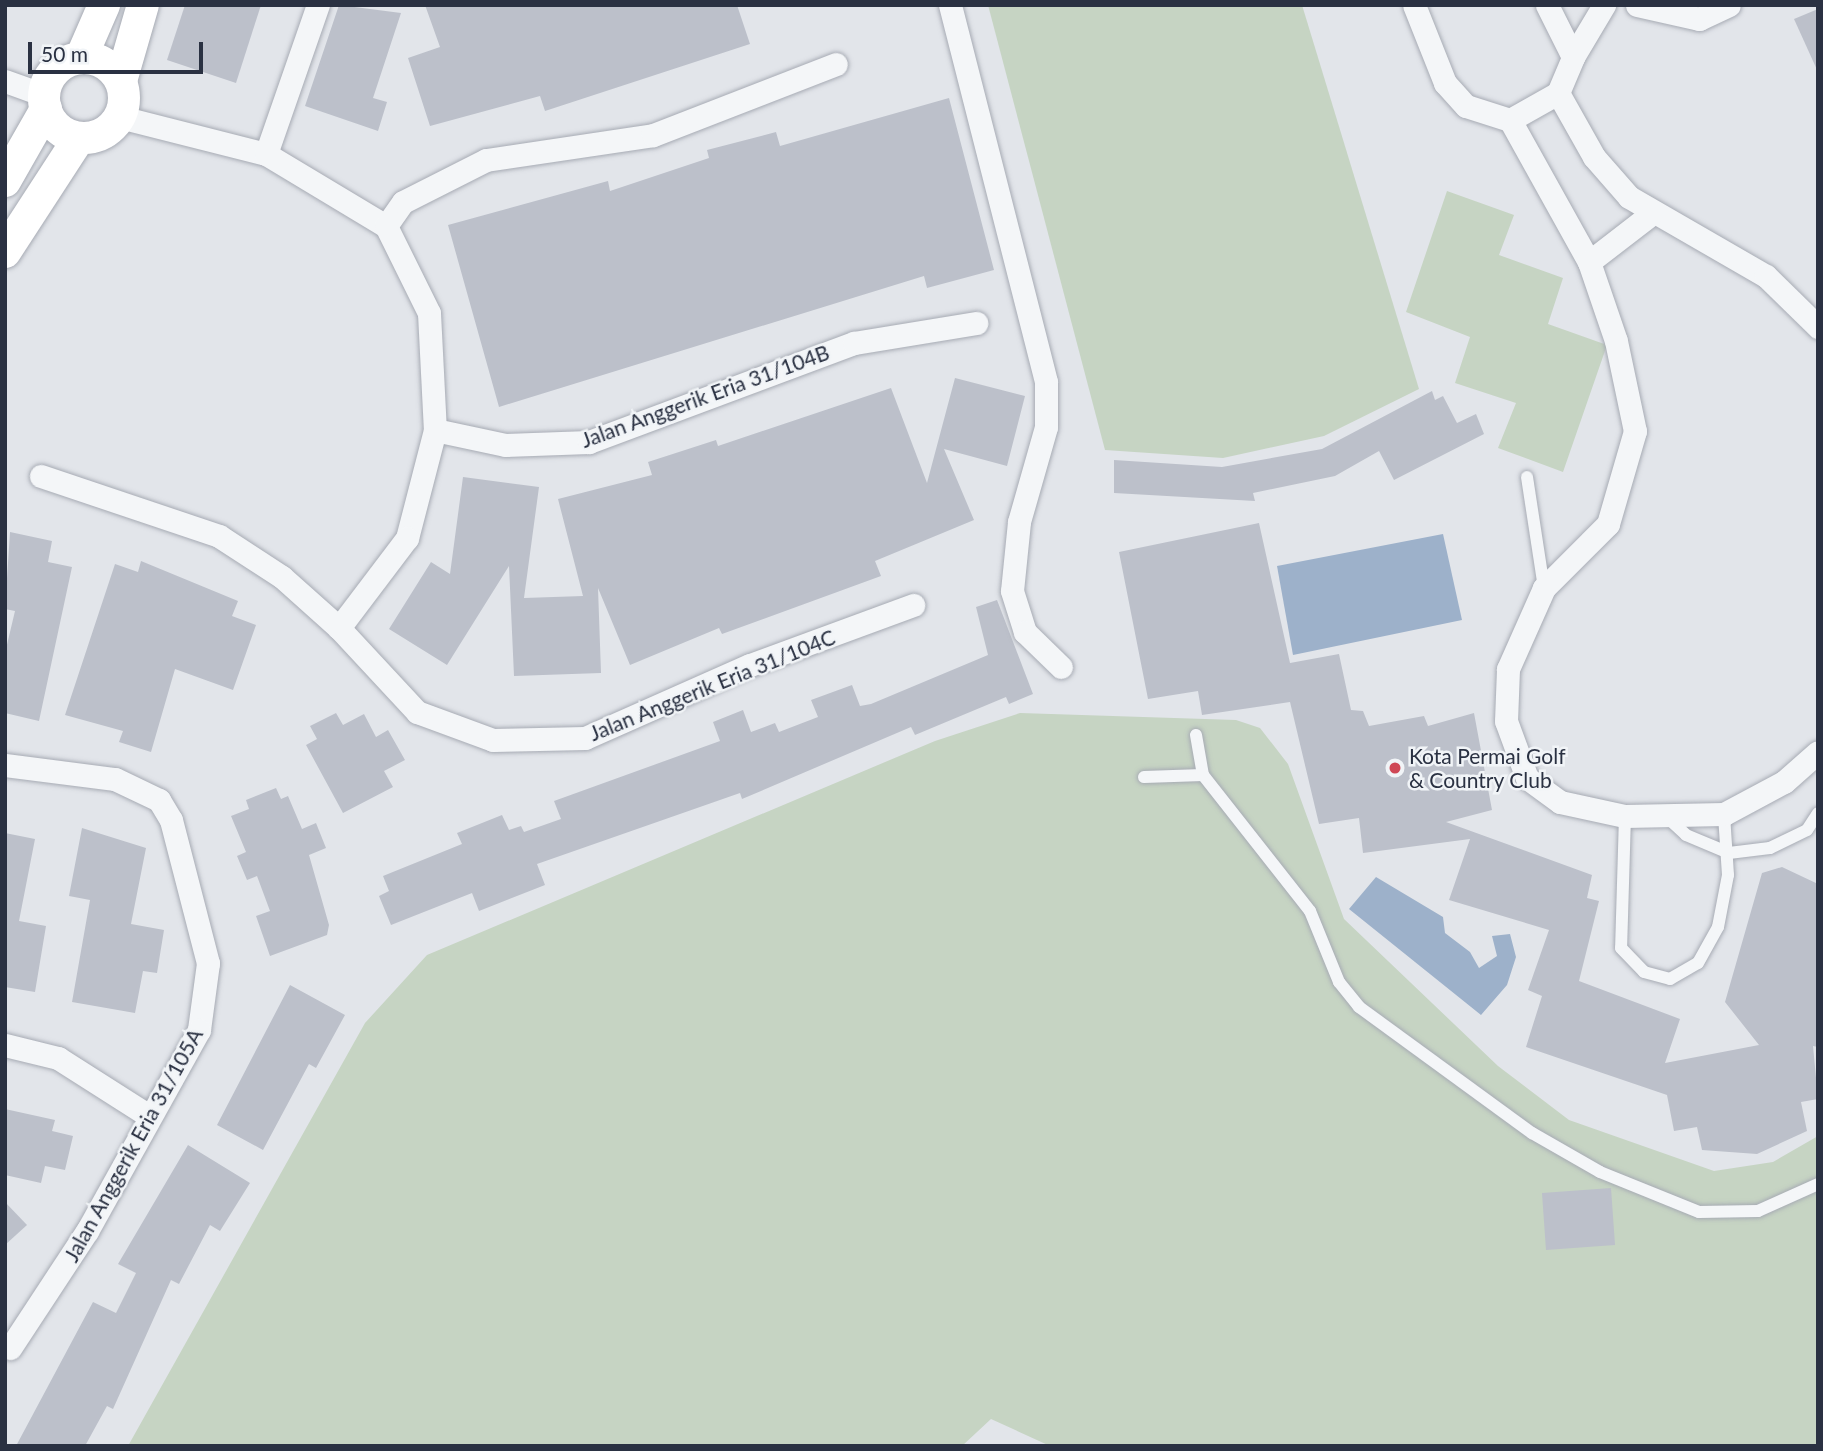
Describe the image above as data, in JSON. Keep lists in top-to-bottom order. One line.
{"streets":{"street":["Jalan Anggerik Eria 31/104B","Jalan Anggerik Eria 31/104C","Jalan Anggerik Eria 31/105A"]},"places":["Kota Permai Golf & Country Club"],"scale_bar":"50 m"}
